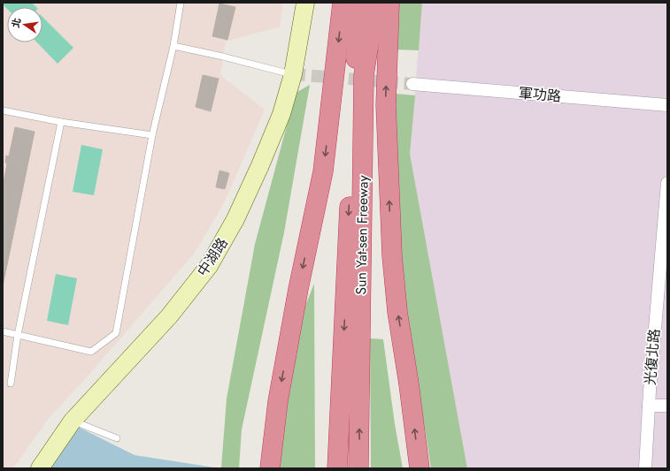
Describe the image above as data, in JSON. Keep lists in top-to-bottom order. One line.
{"streets":{"highway":["Sun Yat-sen Freeway"],"street":["軍功路","中湖路","光復北路"]},"north":"left"}
